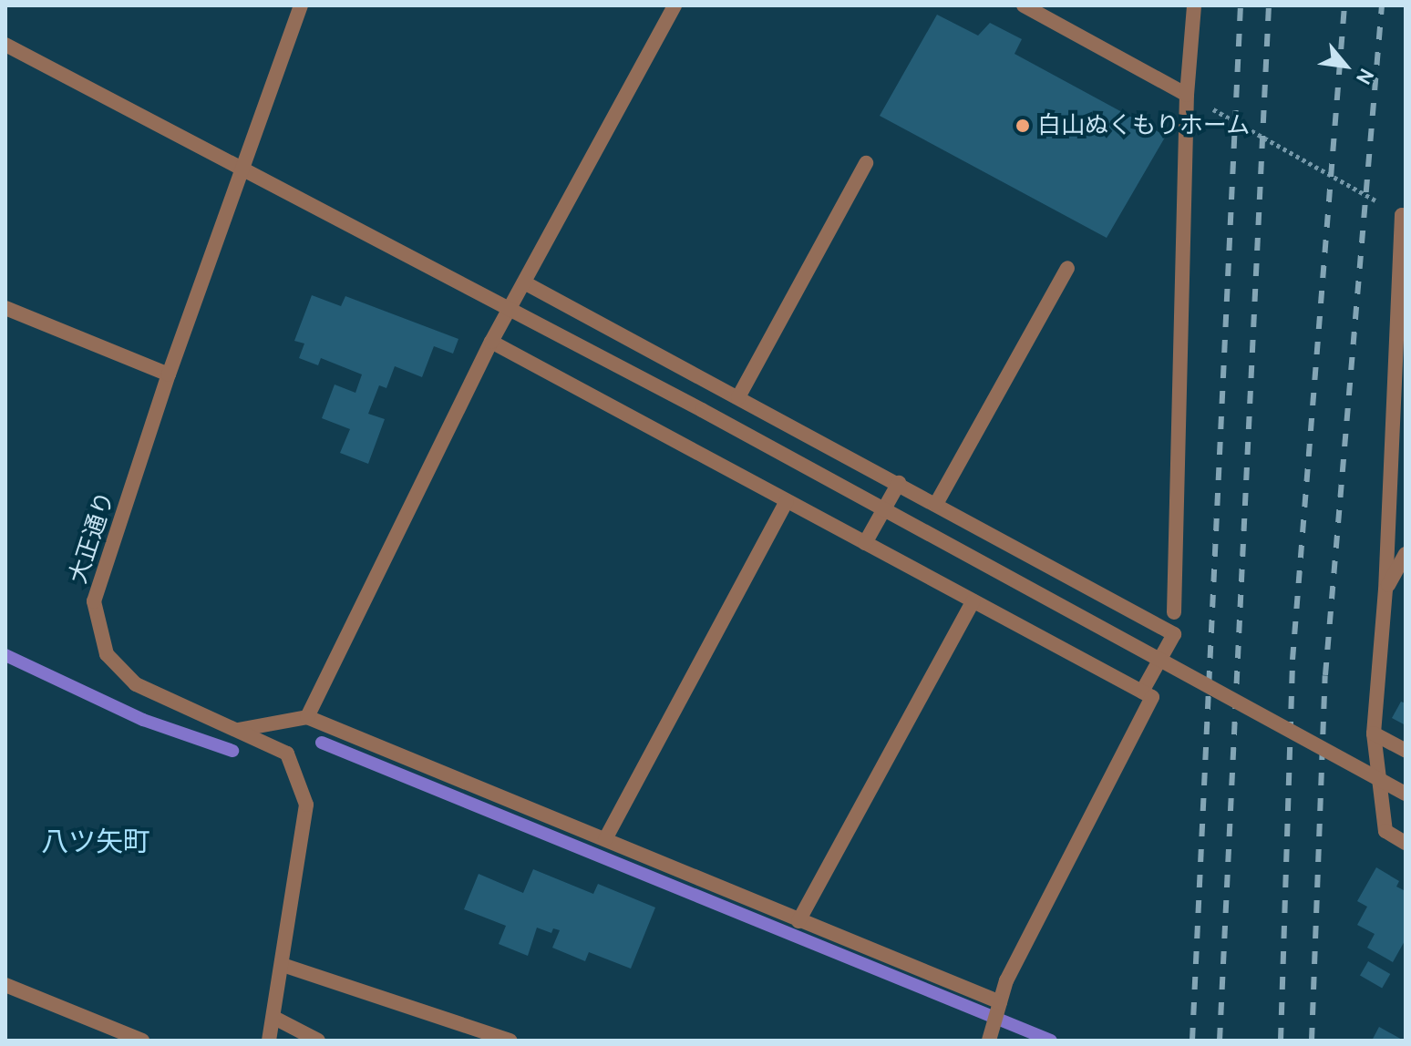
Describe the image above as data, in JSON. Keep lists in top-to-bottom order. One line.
{"streets":{"street":["大正通り"]},"districts":["八ツ矢町"],"places":["白山ぬくもりホーム"],"north":"bottom right"}
